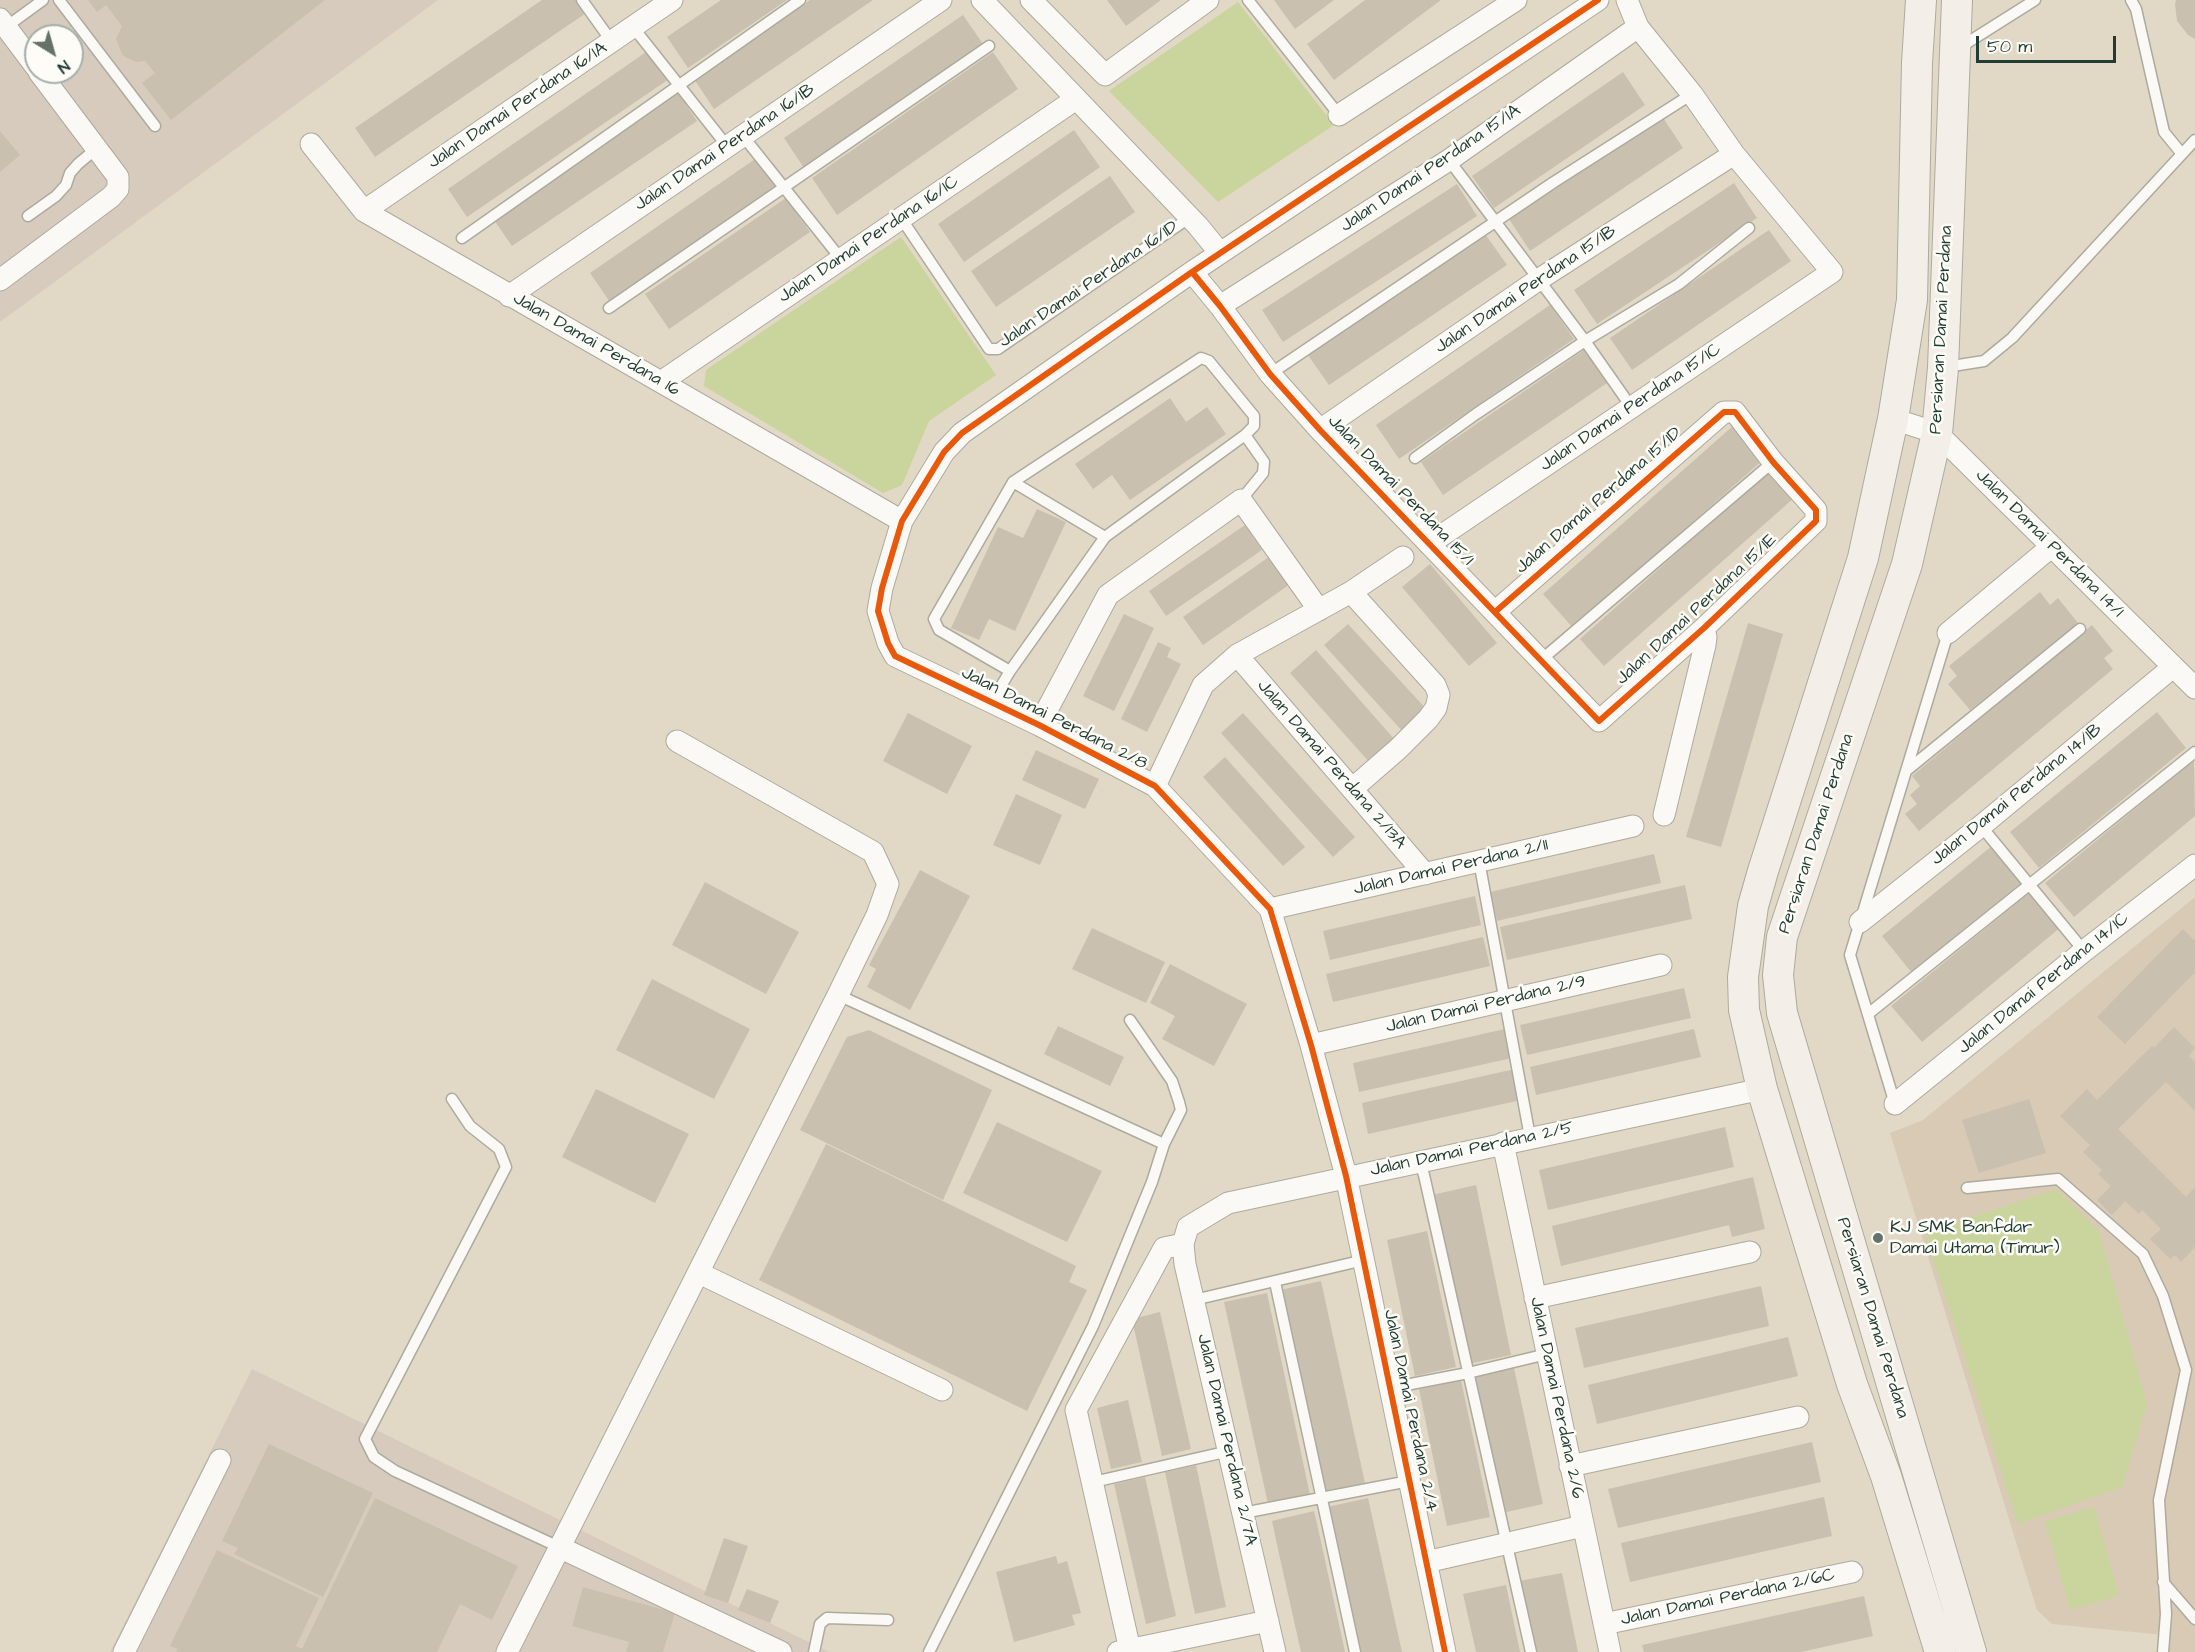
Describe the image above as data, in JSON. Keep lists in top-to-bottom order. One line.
{"streets":{"main road":["Persiaran Damai Perdana"],"street":["Jalan Damai Perdana 16/1A","Jalan Damai Perdana 16/1B","Jalan Damai Perdana 15/1A","Jalan Damai Perdana 16/1C","Jalan Damai Perdana 15/1B","Jalan Damai Perdana 16","Jalan Damai Perdana 15/1C","Jalan Damai Perdana 15/1","Jalan Damai Perdana 15/1D","Jalan Damai Perdana 14/1","Jalan Damai Perdana 15/1E","Jalan Damai Perdana 2/8","Jalan Damai Perdana 2/13A","Jalan Damai Perdana 14/1B","Jalan Damai Perdana 2/11","Jalan Damai Perdana 14/1C","Jalan Damai Perdana 2/9","Jalan Damai Perdana 2/5","Jalan Damai Perdana 2/6","Jalan Damai Perdana 2/4","Jalan Damai Perdana 2/7A","Jalan Damai Perdana 2/6C"],"lane":["Jalan Damai Perdana 16/1D"]},"crossings":[["Jalan Damai Perdana 16/1A","Jalan Damai Perdana 16"],["Jalan Damai Perdana 16/1B","Jalan Damai Perdana 16"],["Jalan Damai Perdana 15/1A","Jalan Damai Perdana 15/1"],["Jalan Damai Perdana 16/1C","Jalan Damai Perdana 16/1D"],["Jalan Damai Perdana 16/1C","Jalan Damai Perdana 16"],["Jalan Damai Perdana 15/1B","Jalan Damai Perdana 15/1C"],["Jalan Damai Perdana 15/1B","Jalan Damai Perdana 15/1"],["Persiaran Damai Perdana","Jalan Damai Perdana 14/1"],["Persiaran Damai Perdana","Jalan Damai Perdana 2/5"],["Jalan Damai Perdana 16","Jalan Damai Perdana 2/8"],["Jalan Damai Perdana 15/1C","Jalan Damai Perdana 15/1"],["Jalan Damai Perdana 15/1","Jalan Damai Perdana 15/1D"],["Jalan Damai Perdana 15/1","Jalan Damai Perdana 15/1E"],["Jalan Damai Perdana 15/1D","Jalan Damai Perdana 15/1E"],["Jalan Damai Perdana 14/1","Jalan Damai Perdana 14/1B"],["Jalan Damai Perdana 2/8","Jalan Damai Perdana 2/11"],["Jalan Damai Perdana 2/8","Jalan Damai Perdana 2/9"],["Jalan Damai Perdana 2/8","Jalan Damai Perdana 2/5"],["Jalan Damai Perdana 2/8","Jalan Damai Perdana 2/4"],["Jalan Damai Perdana 2/13A","Jalan Damai Perdana 2/11"],["Jalan Damai Perdana 2/5","Jalan Damai Perdana 2/6"],["Jalan Damai Perdana 2/5","Jalan Damai Perdana 2/4"],["Jalan Damai Perdana 2/5","Jalan Damai Perdana 2/7A"],["Jalan Damai Perdana 2/6","Jalan Damai Perdana 2/6C"]],"places":["KJ SMK Banfdar Damai Utama (Timur)"],"scale_bar":"50 m","north":"bottom right"}
